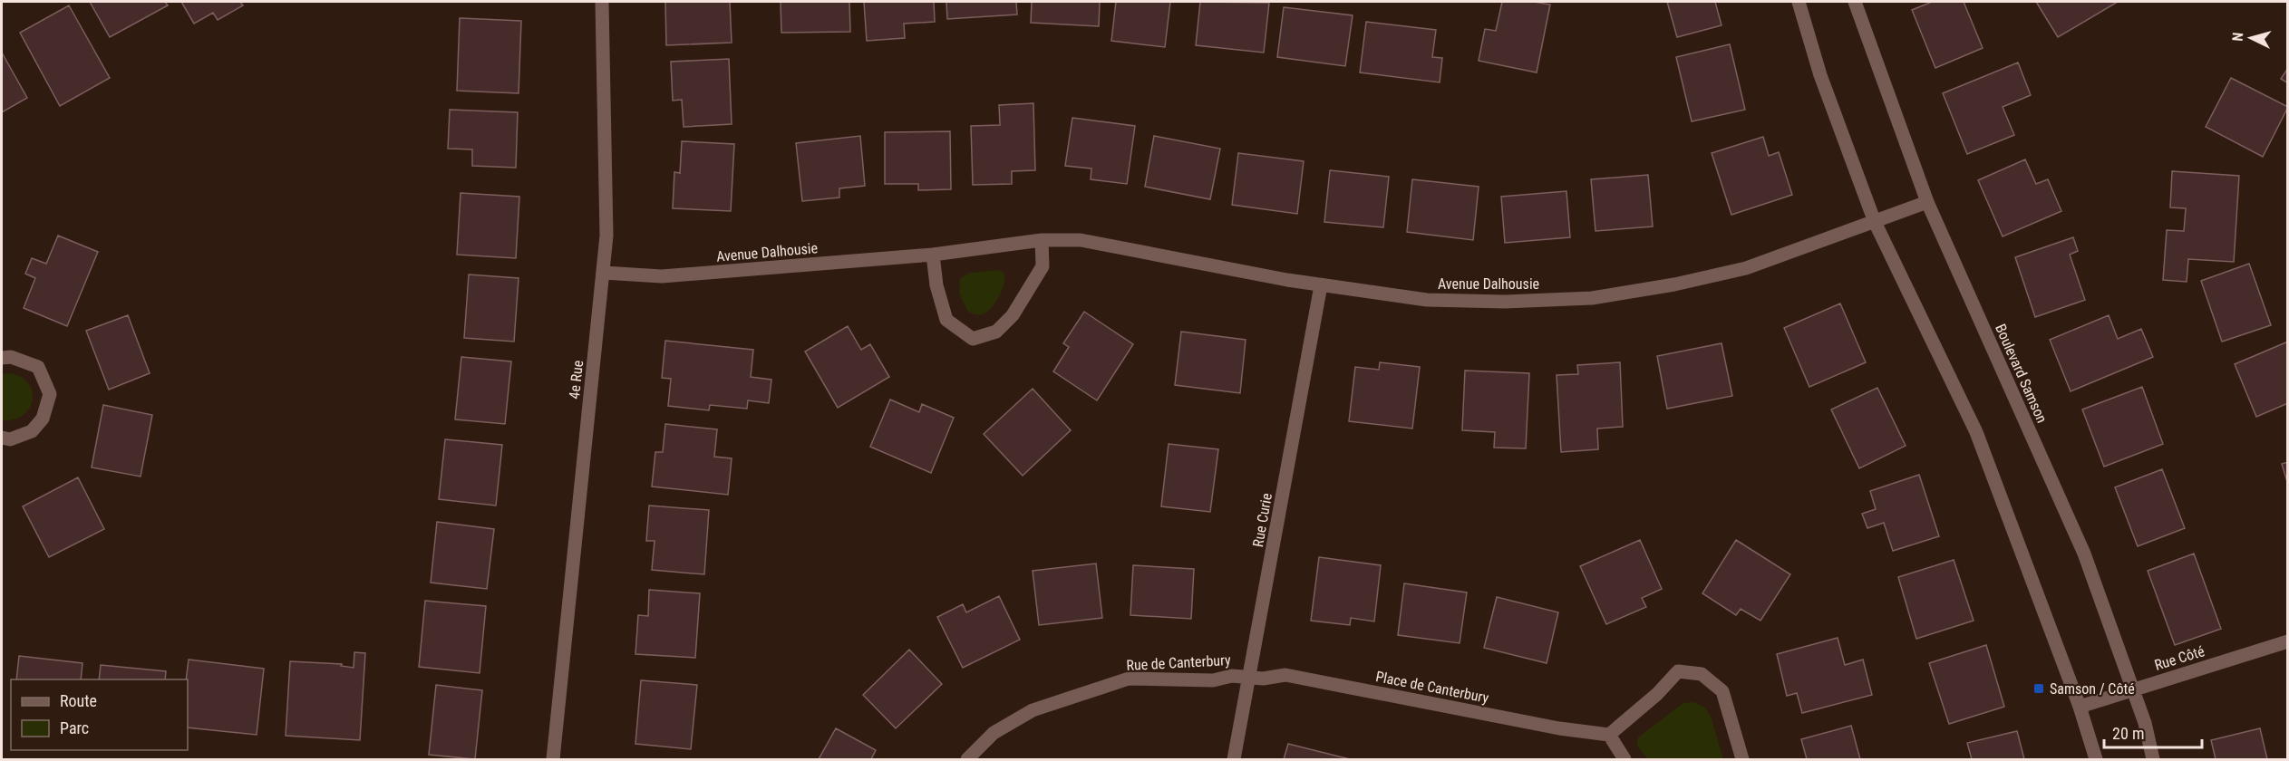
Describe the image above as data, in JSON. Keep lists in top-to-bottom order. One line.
{"streets":{"street":["Avenue Dalhousie","Boulevard Samson","4e Rue","Rue Curie","Rue Côté","Rue de Canterbury","Place de Canterbury"]},"crossings":[["Avenue Dalhousie","Boulevard Samson"],["Avenue Dalhousie","4e Rue"],["Avenue Dalhousie","Rue Curie"],["Boulevard Samson","Rue Côté"],["Rue Curie","Rue de Canterbury"],["Rue Curie","Place de Canterbury"],["Rue de Canterbury","Place de Canterbury"]],"places":{"transit":["Samson / Côté"]},"legend":["Route","Parc"],"scale_bar":"20 m","north":"left"}
